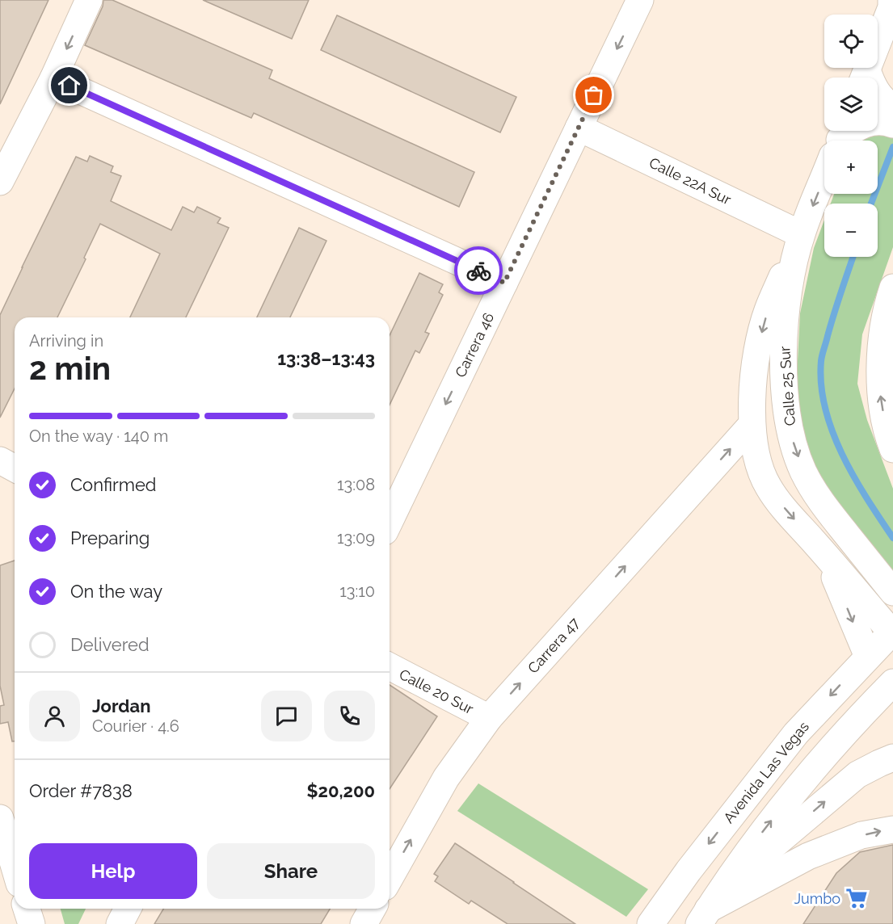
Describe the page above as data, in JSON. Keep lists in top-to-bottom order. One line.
{"streets":{"street":["Calle 22A Sur","Carrera 46","Calle 25 Sur","Carrera 47","Calle 20 Sur","Avenida Las Vegas"]},"crossings":[["Calle 22A Sur","Carrera 46"],["Calle 22A Sur","Calle 25 Sur"],["Carrera 47","Calle 20 Sur"]],"one_way":["Carrera 46","Carrera 47"],"places":{"supermarket":["Jumbo"]},"page":{"map_buttons":["+","−"],"heading":["2 min","Arriving in","13:38–13:43"],"panel":["Jordan","Courier · 4.6","Order #7838","$20,200"],"bar":"On the way · 140 m","list":[["Confirmed","13:08"],["Preparing","13:09"],["On the way","13:10"],"Delivered"],"buttons":["Help","Share"]}}
